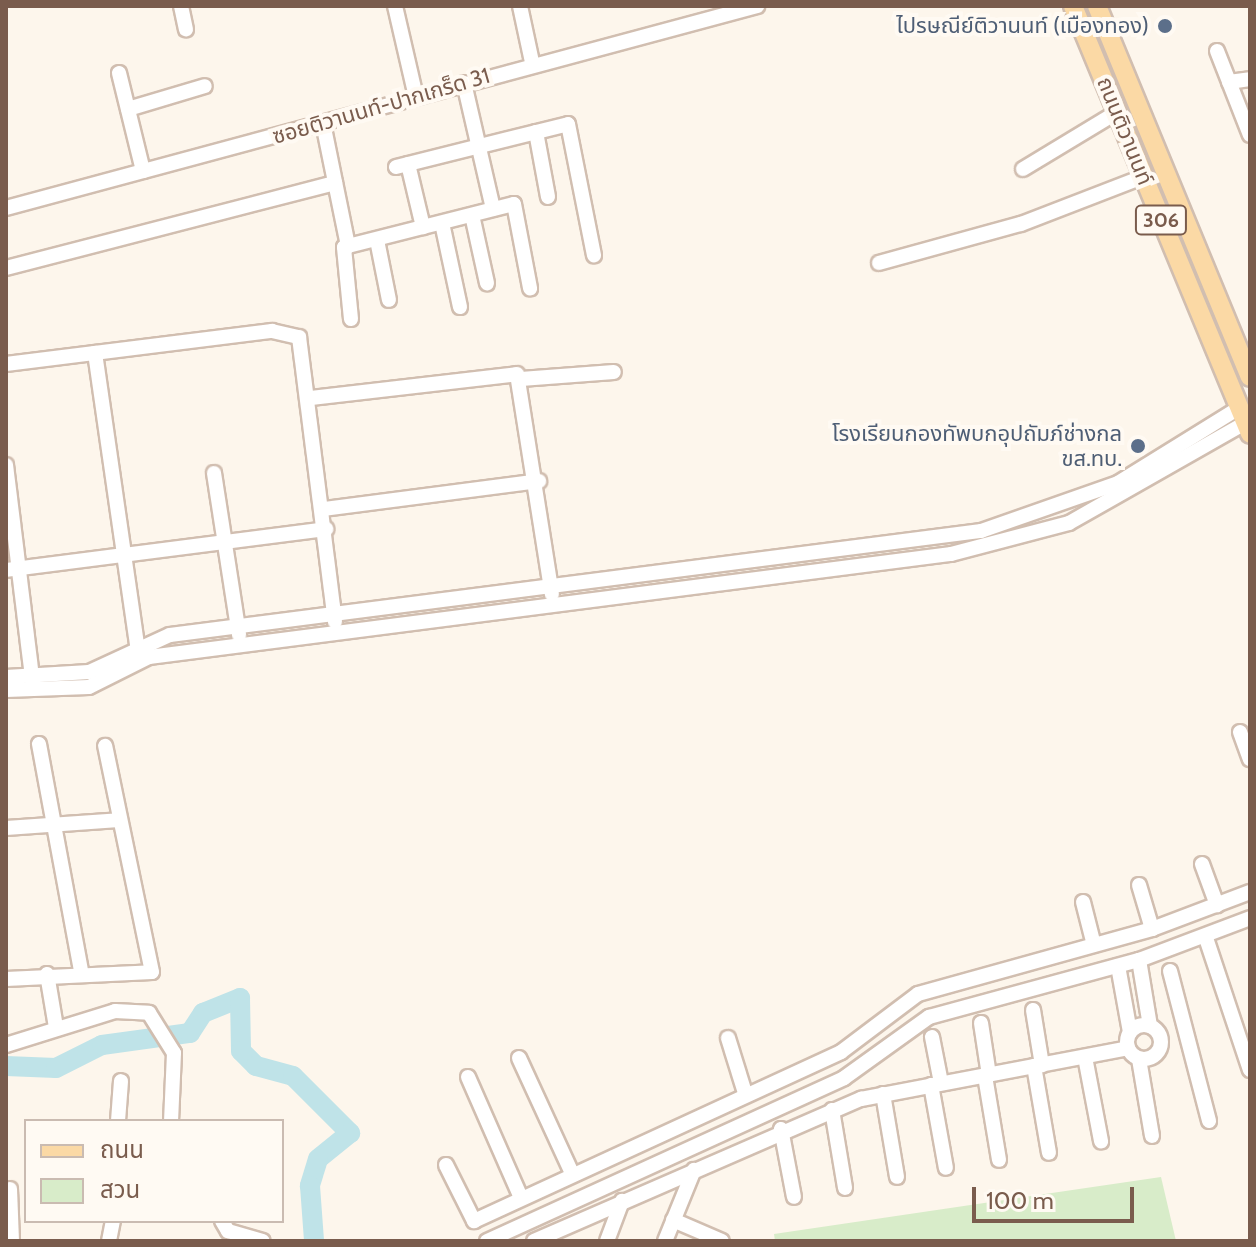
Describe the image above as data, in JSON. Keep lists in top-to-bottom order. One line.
{"streets":{"main road":["ถนนติวานนท์","306"],"street":["ซอยติวานนท์-ปากเกร็ด 31"]},"places":["ไปรษณีย์ติวานนท์ (เมืองทอง)","โรงเรียนกองทัพบกอุปถัมภ์ช่างกล ขส.ทบ."],"legend":["ถนน","สวน"],"scale_bar":"100 m"}
